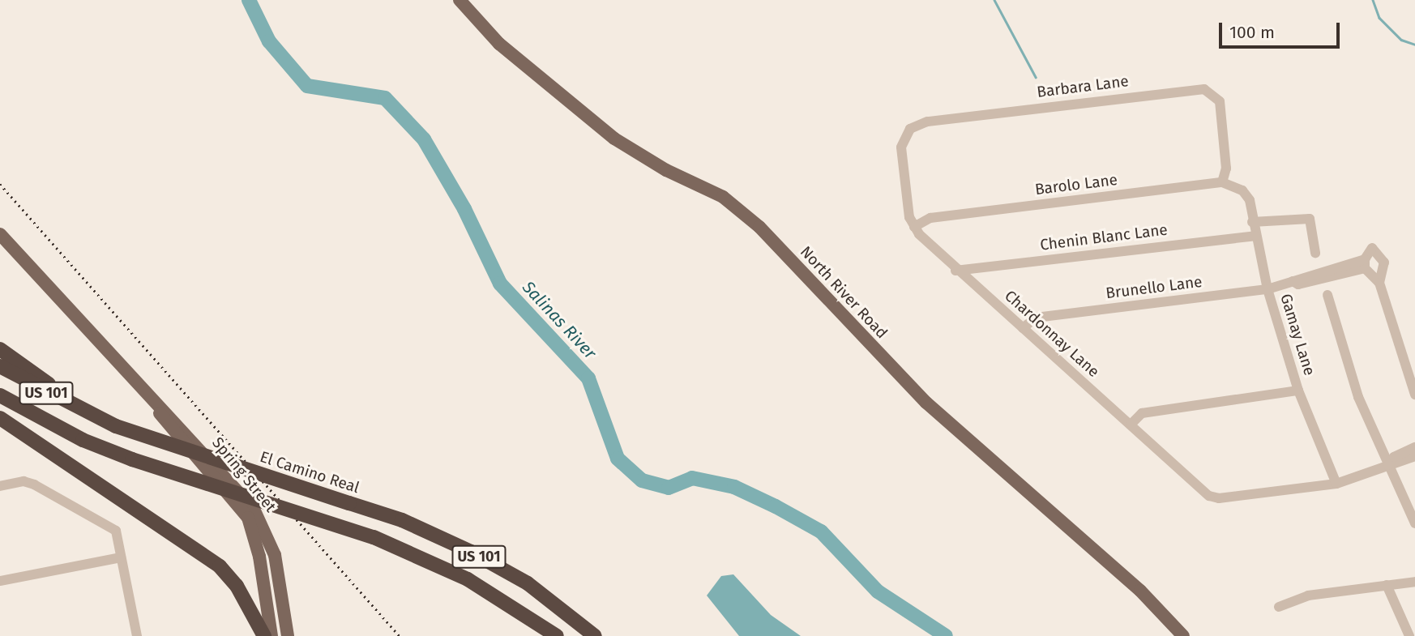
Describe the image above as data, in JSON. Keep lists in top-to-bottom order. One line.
{"streets":{"highway":["US 101","El Camino Real"],"main road":["North River Road","Spring Street"],"street":["Barbara Lane","Barolo Lane","Chenin Blanc Lane","Brunello Lane","Chardonnay Lane","Gamay Lane"]},"crossings":[["Barbara Lane","Barolo Lane"],["Barbara Lane","Chardonnay Lane"],["Barolo Lane","Chardonnay Lane"],["Barolo Lane","Gamay Lane"],["Chenin Blanc Lane","Chardonnay Lane"],["Chenin Blanc Lane","Gamay Lane"],["Brunello Lane","Chardonnay Lane"],["Brunello Lane","Gamay Lane"],["Chardonnay Lane","Gamay Lane"]],"water":["Salinas River"],"scale_bar":"100 m"}
